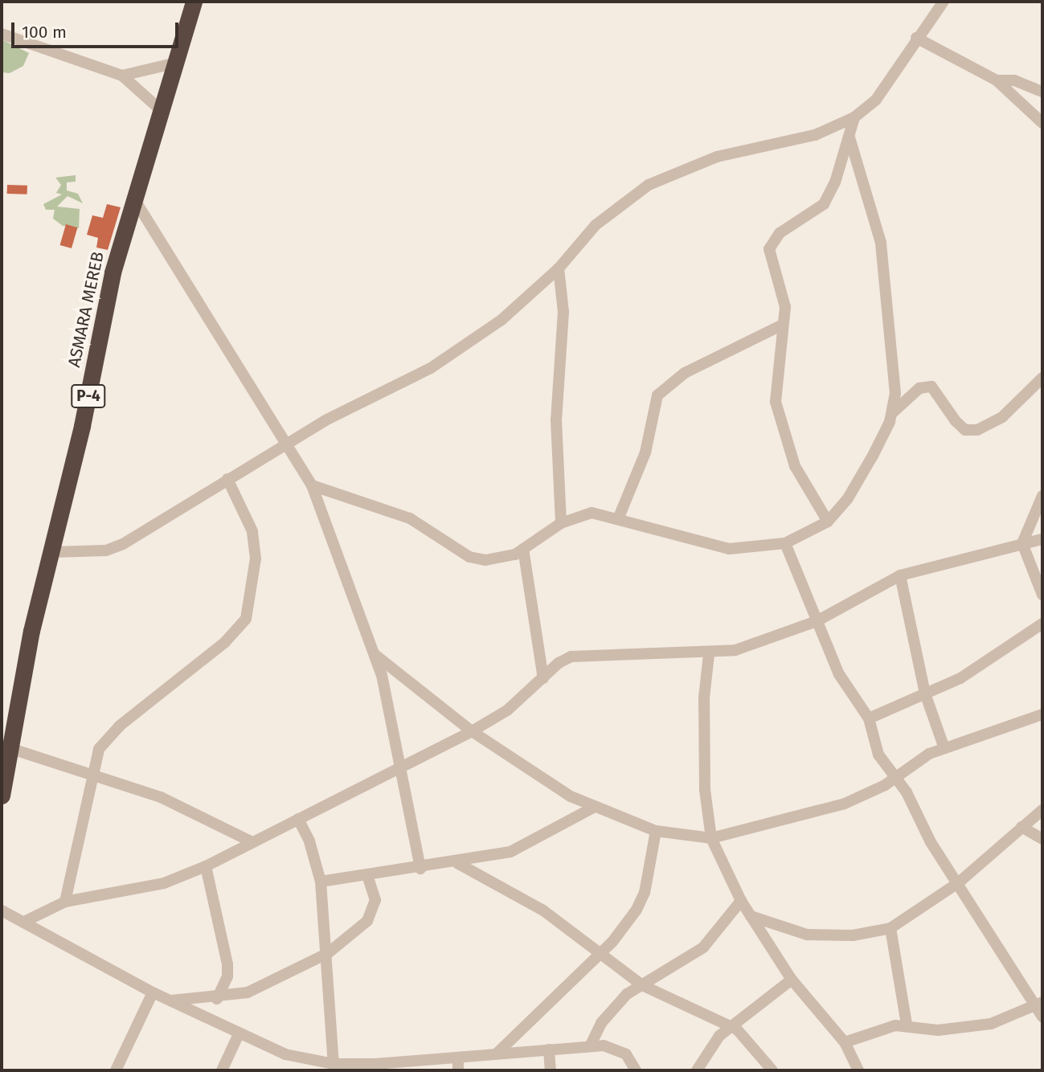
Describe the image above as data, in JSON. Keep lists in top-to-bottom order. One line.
{"streets":{"highway":["ASMARA MEREB","P-4"]},"scale_bar":"100 m"}
